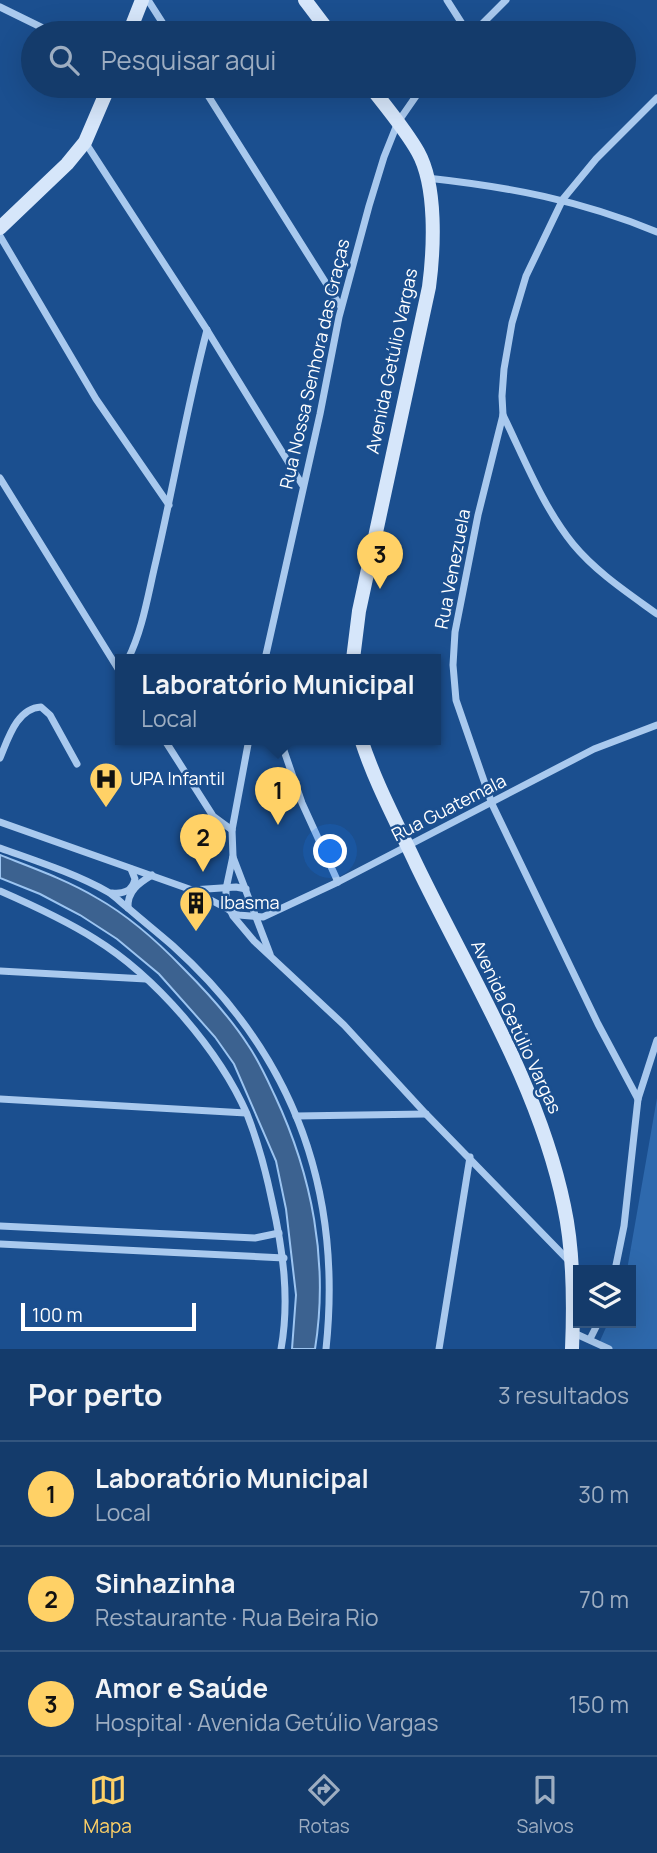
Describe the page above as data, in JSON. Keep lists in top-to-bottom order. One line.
{"streets":{"main road":["Avenida Getúlio Vargas"],"street":["Rua Nossa Senhora das Graças","Rua Venezuela","Rua Guatemala"]},"crossings":[["Avenida Getúlio Vargas","Rua Nossa Senhora das Graças"],["Avenida Getúlio Vargas","Rua Guatemala"],["Rua Venezuela","Rua Guatemala"]],"places":{"hospital":["UPA Infantil"],"building":["Ibasma"]},"scale_bar":"100 m","page":{"search":"Pesquisar aqui","pins":["3","1","2"],"popup":["Laboratório Municipal","Local"],"scale":"100 m","heading":["Por perto","3 resultados"],"list":[{"mark":"1","name":"Laboratório Municipal","note":"Local","value":"30 m"},{"mark":"2","name":"Sinhazinha","note":"Restaurante · Rua Beira Rio","value":"70 m"},{"mark":"3","name":"Amor e Saúde","note":"Hospital · Avenida Getúlio Vargas","value":"150 m"}],"nav":["Mapa","Rotas","Salvos"]}}
